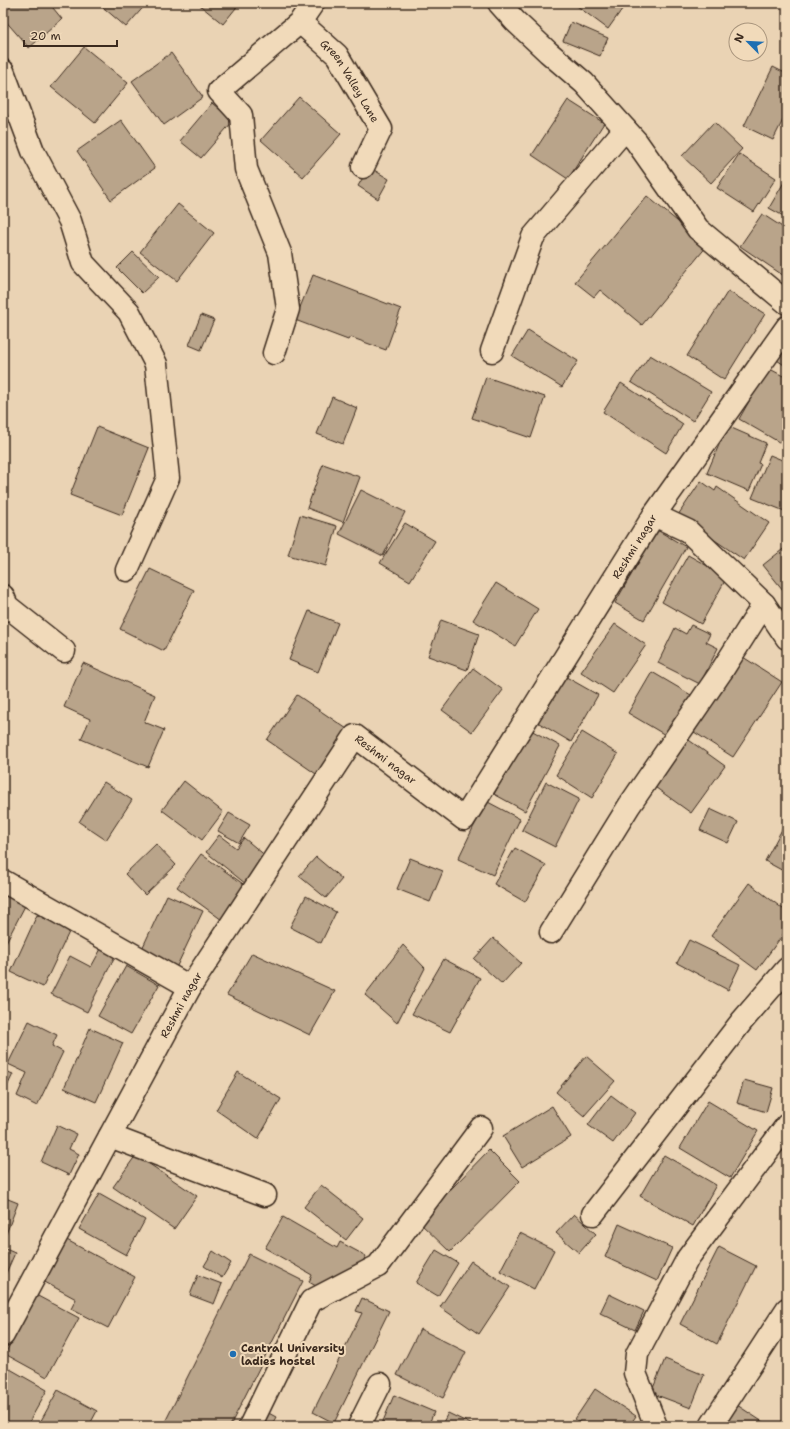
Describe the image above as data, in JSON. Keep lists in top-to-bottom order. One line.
{"streets":{"street":["Green Valley Lane","Reshmi nagar"]},"places":["Central University ladies hostel"],"scale_bar":"20 m","north":"top left"}
